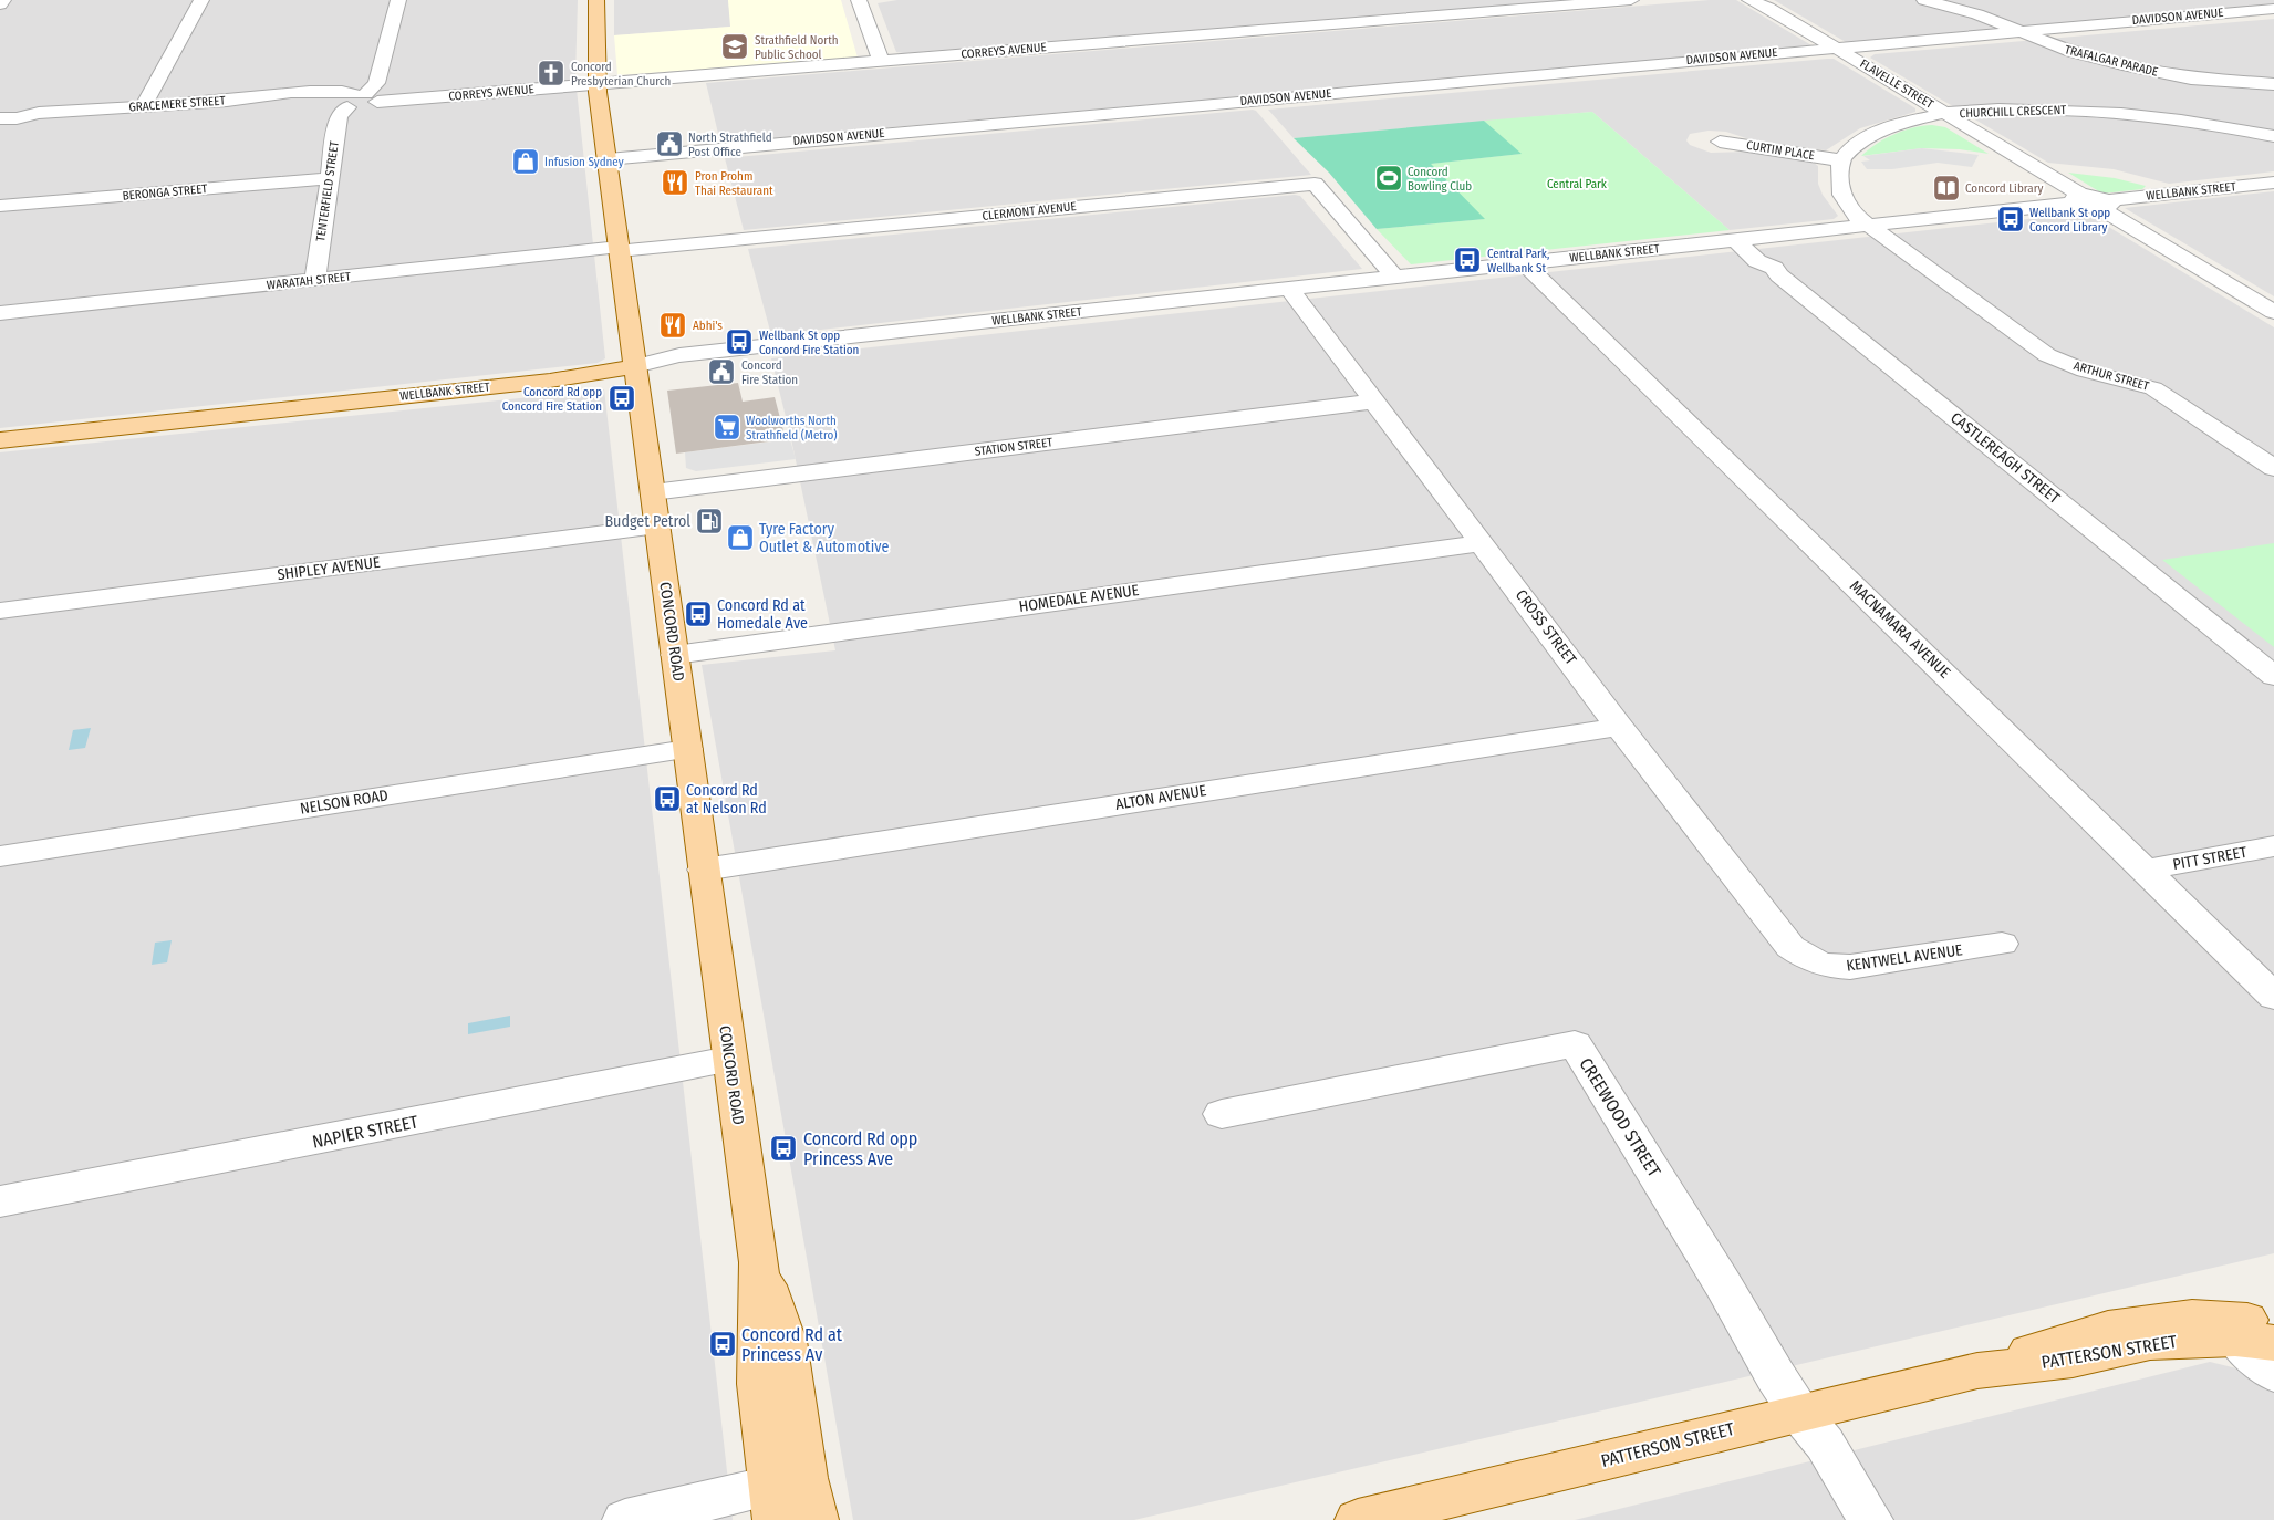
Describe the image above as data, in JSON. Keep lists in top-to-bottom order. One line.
{"streets":{"main road":["WELLBANK STREET","CONCORD ROAD","PATTERSON STREET"],"street":["DAVIDSON AVENUE","CORREYS AVENUE","TRAFALGAR PARADE","FLAVELLE STREET","GRACEMERE STREET","CHURCHILL CRESCENT","CURTIN PLACE","TENTERFIELD STREET","BERONGA STREET","CLERMONT AVENUE","WARATAH STREET","ARTHUR STREET","STATION STREET","CASTLEREAGH STREET","SHIPLEY AVENUE","HOMEDALE AVENUE","CROSS STREET","MACNAMARA AVENUE","ALTON AVENUE","NELSON ROAD","PITT STREET","KENTWELL AVENUE","CREEWOOD STREET","NAPIER STREET"]},"crossings":[["DAVIDSON AVENUE","TRAFALGAR PARADE"],["DAVIDSON AVENUE","FLAVELLE STREET"],["DAVIDSON AVENUE","CONCORD ROAD"],["CORREYS AVENUE","GRACEMERE STREET"],["CORREYS AVENUE","TENTERFIELD STREET"],["CORREYS AVENUE","CONCORD ROAD"],["FLAVELLE STREET","CHURCHILL CRESCENT"],["FLAVELLE STREET","WELLBANK STREET"],["GRACEMERE STREET","TENTERFIELD STREET"],["CHURCHILL CRESCENT","CURTIN PLACE"],["TENTERFIELD STREET","BERONGA STREET"],["TENTERFIELD STREET","WARATAH STREET"],["WELLBANK STREET","CLERMONT AVENUE"],["WELLBANK STREET","ARTHUR STREET"],["WELLBANK STREET","CASTLEREAGH STREET"],["WELLBANK STREET","CROSS STREET"],["WELLBANK STREET","MACNAMARA AVENUE"],["WELLBANK STREET","CONCORD ROAD"],["CLERMONT AVENUE","WARATAH STREET"],["CLERMONT AVENUE","CONCORD ROAD"],["WARATAH STREET","CONCORD ROAD"],["STATION STREET","CROSS STREET"],["STATION STREET","CONCORD ROAD"],["SHIPLEY AVENUE","CONCORD ROAD"],["HOMEDALE AVENUE","CROSS STREET"],["HOMEDALE AVENUE","CONCORD ROAD"],["CROSS STREET","ALTON AVENUE"],["CROSS STREET","KENTWELL AVENUE"],["MACNAMARA AVENUE","PITT STREET"],["CONCORD ROAD","ALTON AVENUE"],["CONCORD ROAD","NELSON ROAD"],["CONCORD ROAD","NAPIER STREET"],["CREEWOOD STREET","PATTERSON STREET"]],"parks":["Central Park"],"places":{"school or university":["Strathfield North Public School"],"church":["Concord Presbyterian Church"],"public building":["North Strathfield Post Office","Concord Fire Station"],"shop":["Infusion Sydney","Tyre Factory Outlet & Automotive"],"sports":["Concord Bowling Club"],"restaurant":["Pron Prohm Thai Restaurant","Abhi's"],"library":["Concord Library"],"bus stop":["Wellbank St opp Concord Library","Central Park, Wellbank St","Wellbank St opp Concord Fire Station","Concord Rd opp Concord Fire Station","Concord Rd at Homedale Ave","Concord Rd at Nelson Rd","Concord Rd opp Princess Ave","Concord Rd at Princess Av"],"supermarket":["Woolworths North Strathfield (Metro)"],"fuel station":["Budget Petrol"]}}
